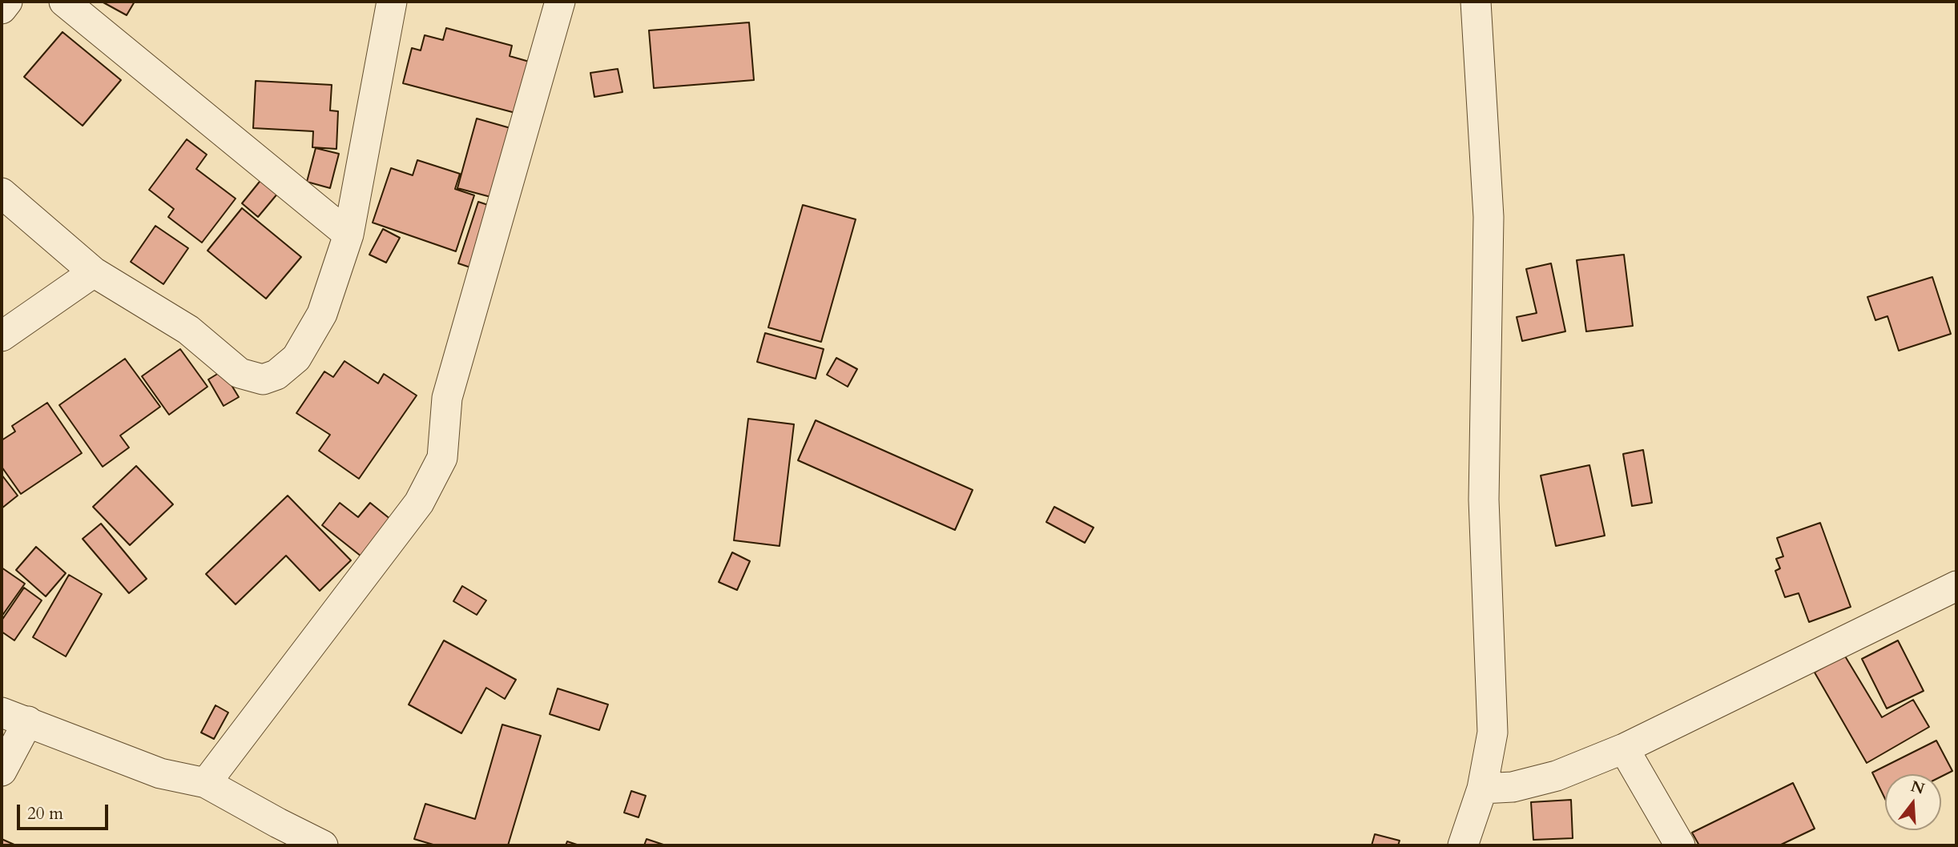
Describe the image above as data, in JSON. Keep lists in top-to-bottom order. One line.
{"scale_bar":"20 m","north":"top"}
